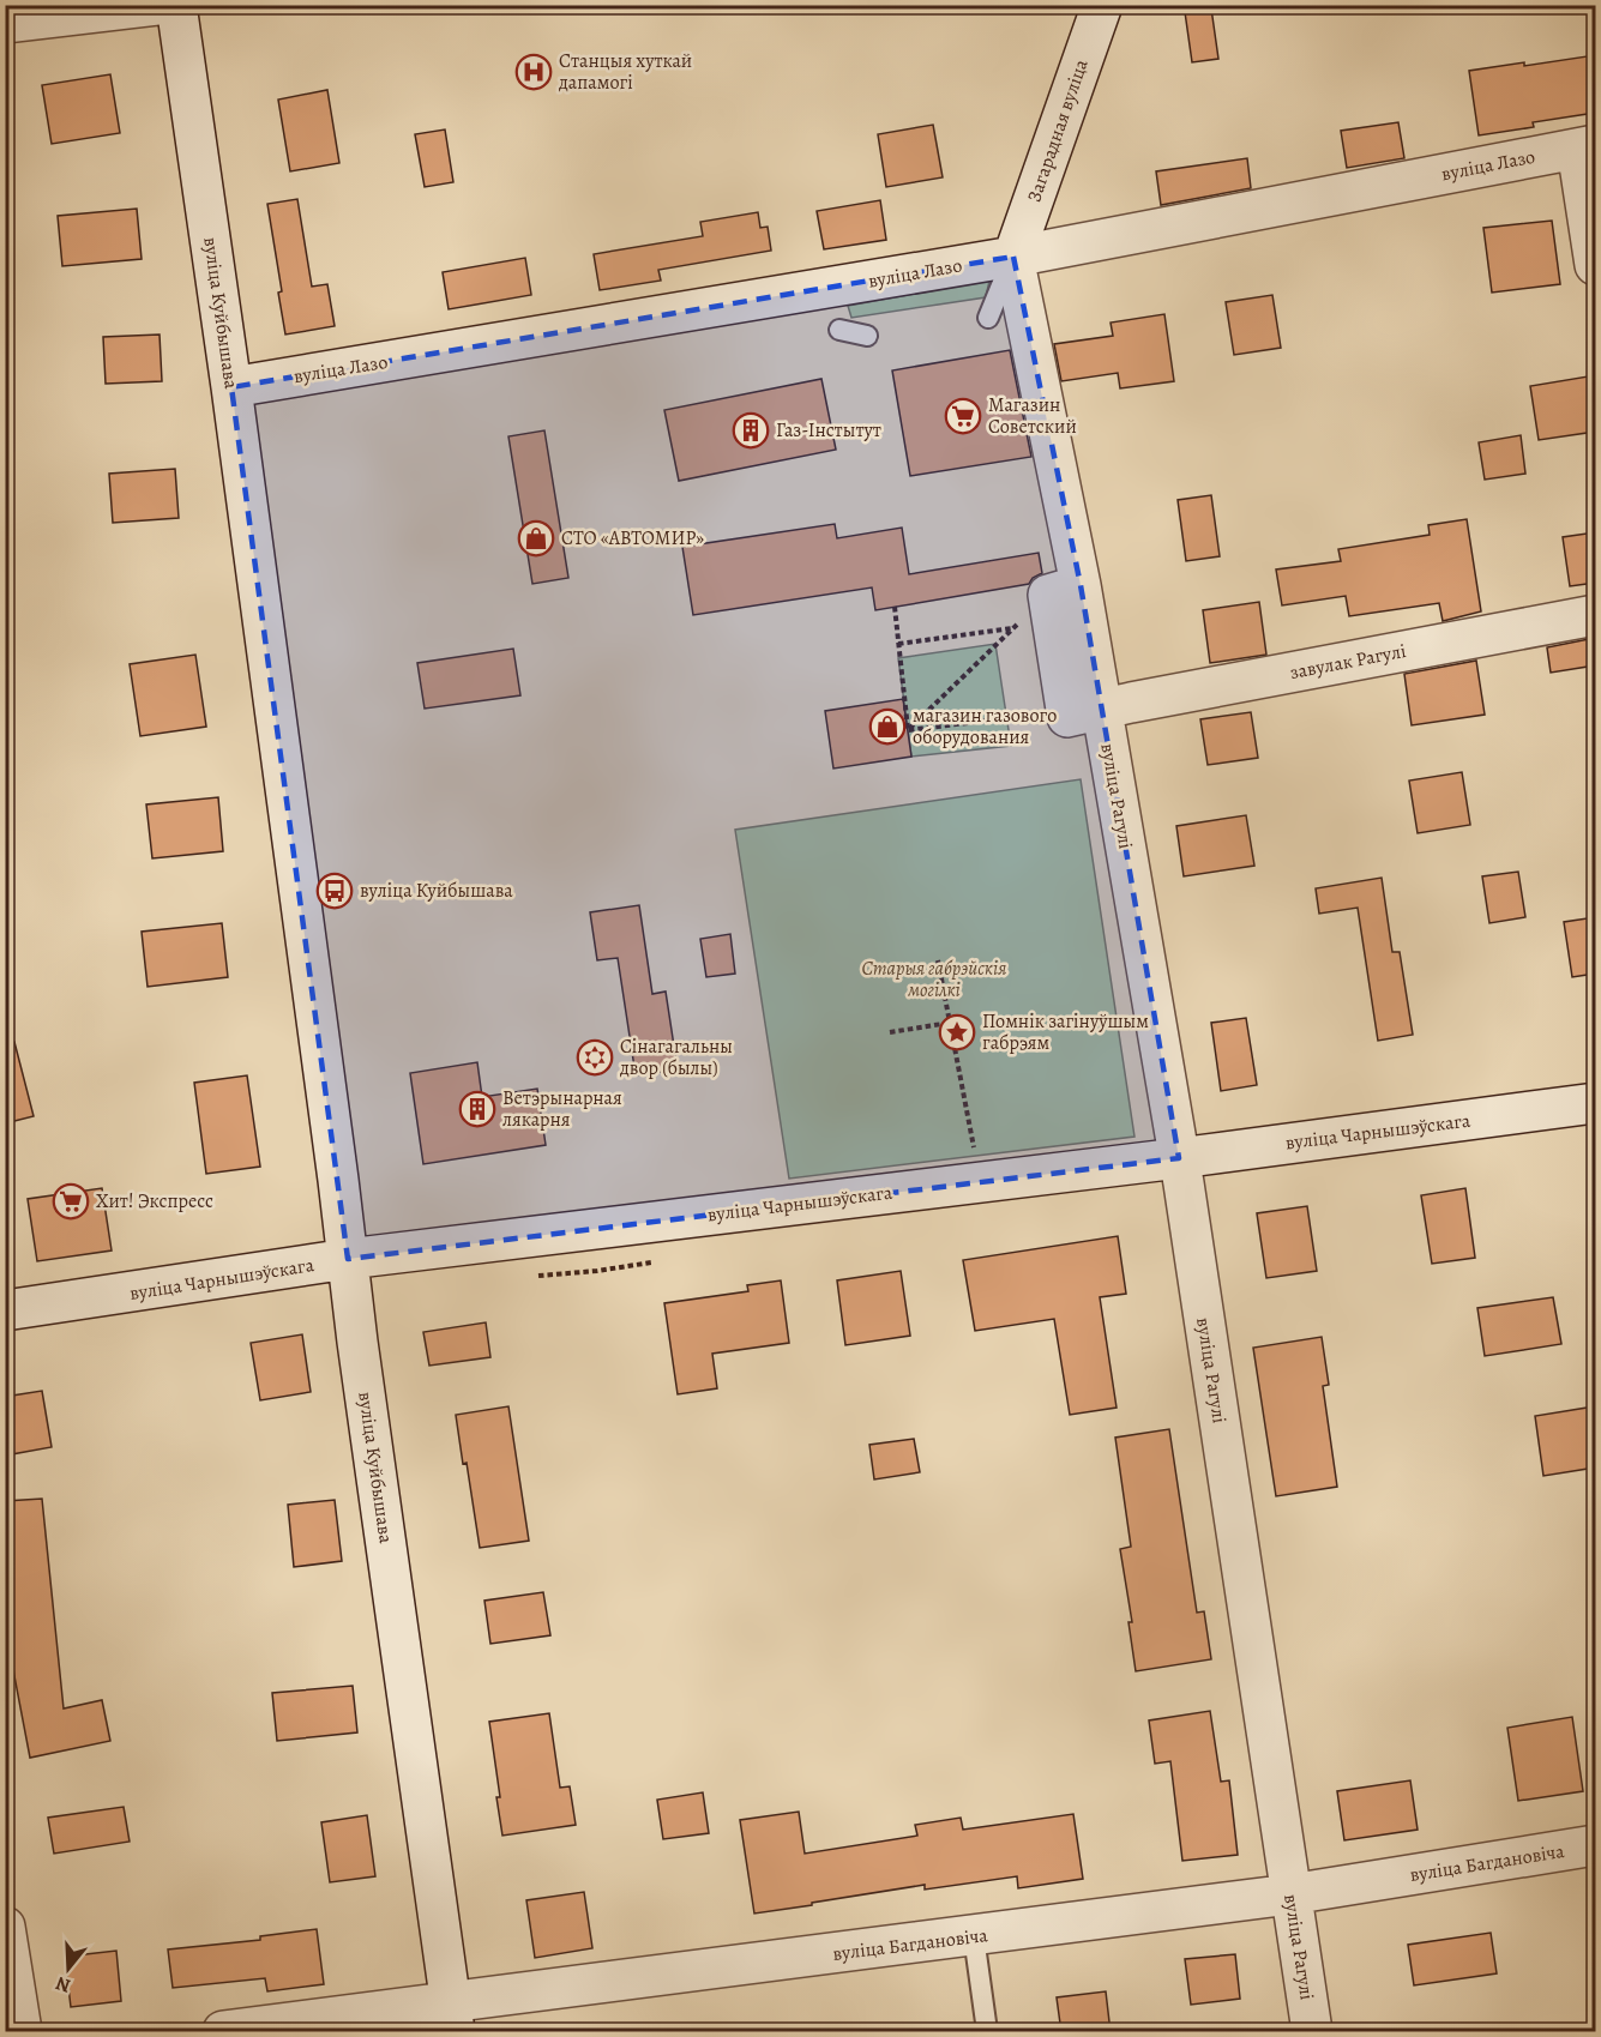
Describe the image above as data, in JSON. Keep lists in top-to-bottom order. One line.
{"streets":{"street":["Загарадная вуліца","вуліца Лазо","вуліца Куйбышава","завулак Рагулі","вуліца Рагулі","вуліца Чарнышэўскага","вуліца Багдановіча"]},"crossings":[["Загарадная вуліца","вуліца Лазо"],["Загарадная вуліца","вуліца Рагулі"],["вуліца Лазо","вуліца Куйбышава"],["вуліца Лазо","вуліца Рагулі"],["вуліца Куйбышава","вуліца Чарнышэўскага"],["вуліца Куйбышава","вуліца Багдановіча"],["завулак Рагулі","вуліца Рагулі"],["вуліца Рагулі","вуліца Чарнышэўскага"],["вуліца Рагулі","вуліца Багдановіча"]],"parks":["Старыя габрэйскія могілкі"],"places":{"hospital":["Станцыя хуткай дапамогі"],"supermarket":["Магазин Советский","Хит! Экспресс"],"building":["Газ-Інстытут","Ветэрынарная лякарня"],"shop":["СТО «АВТОМИР»","магазин газового оборудования"],"bus stop":["вуліца Куйбышава"],"place":["Помнік загінуўшым габрэям"],"synagogue":["Сінагагальны двор (былы)"]},"north":"bottom"}
